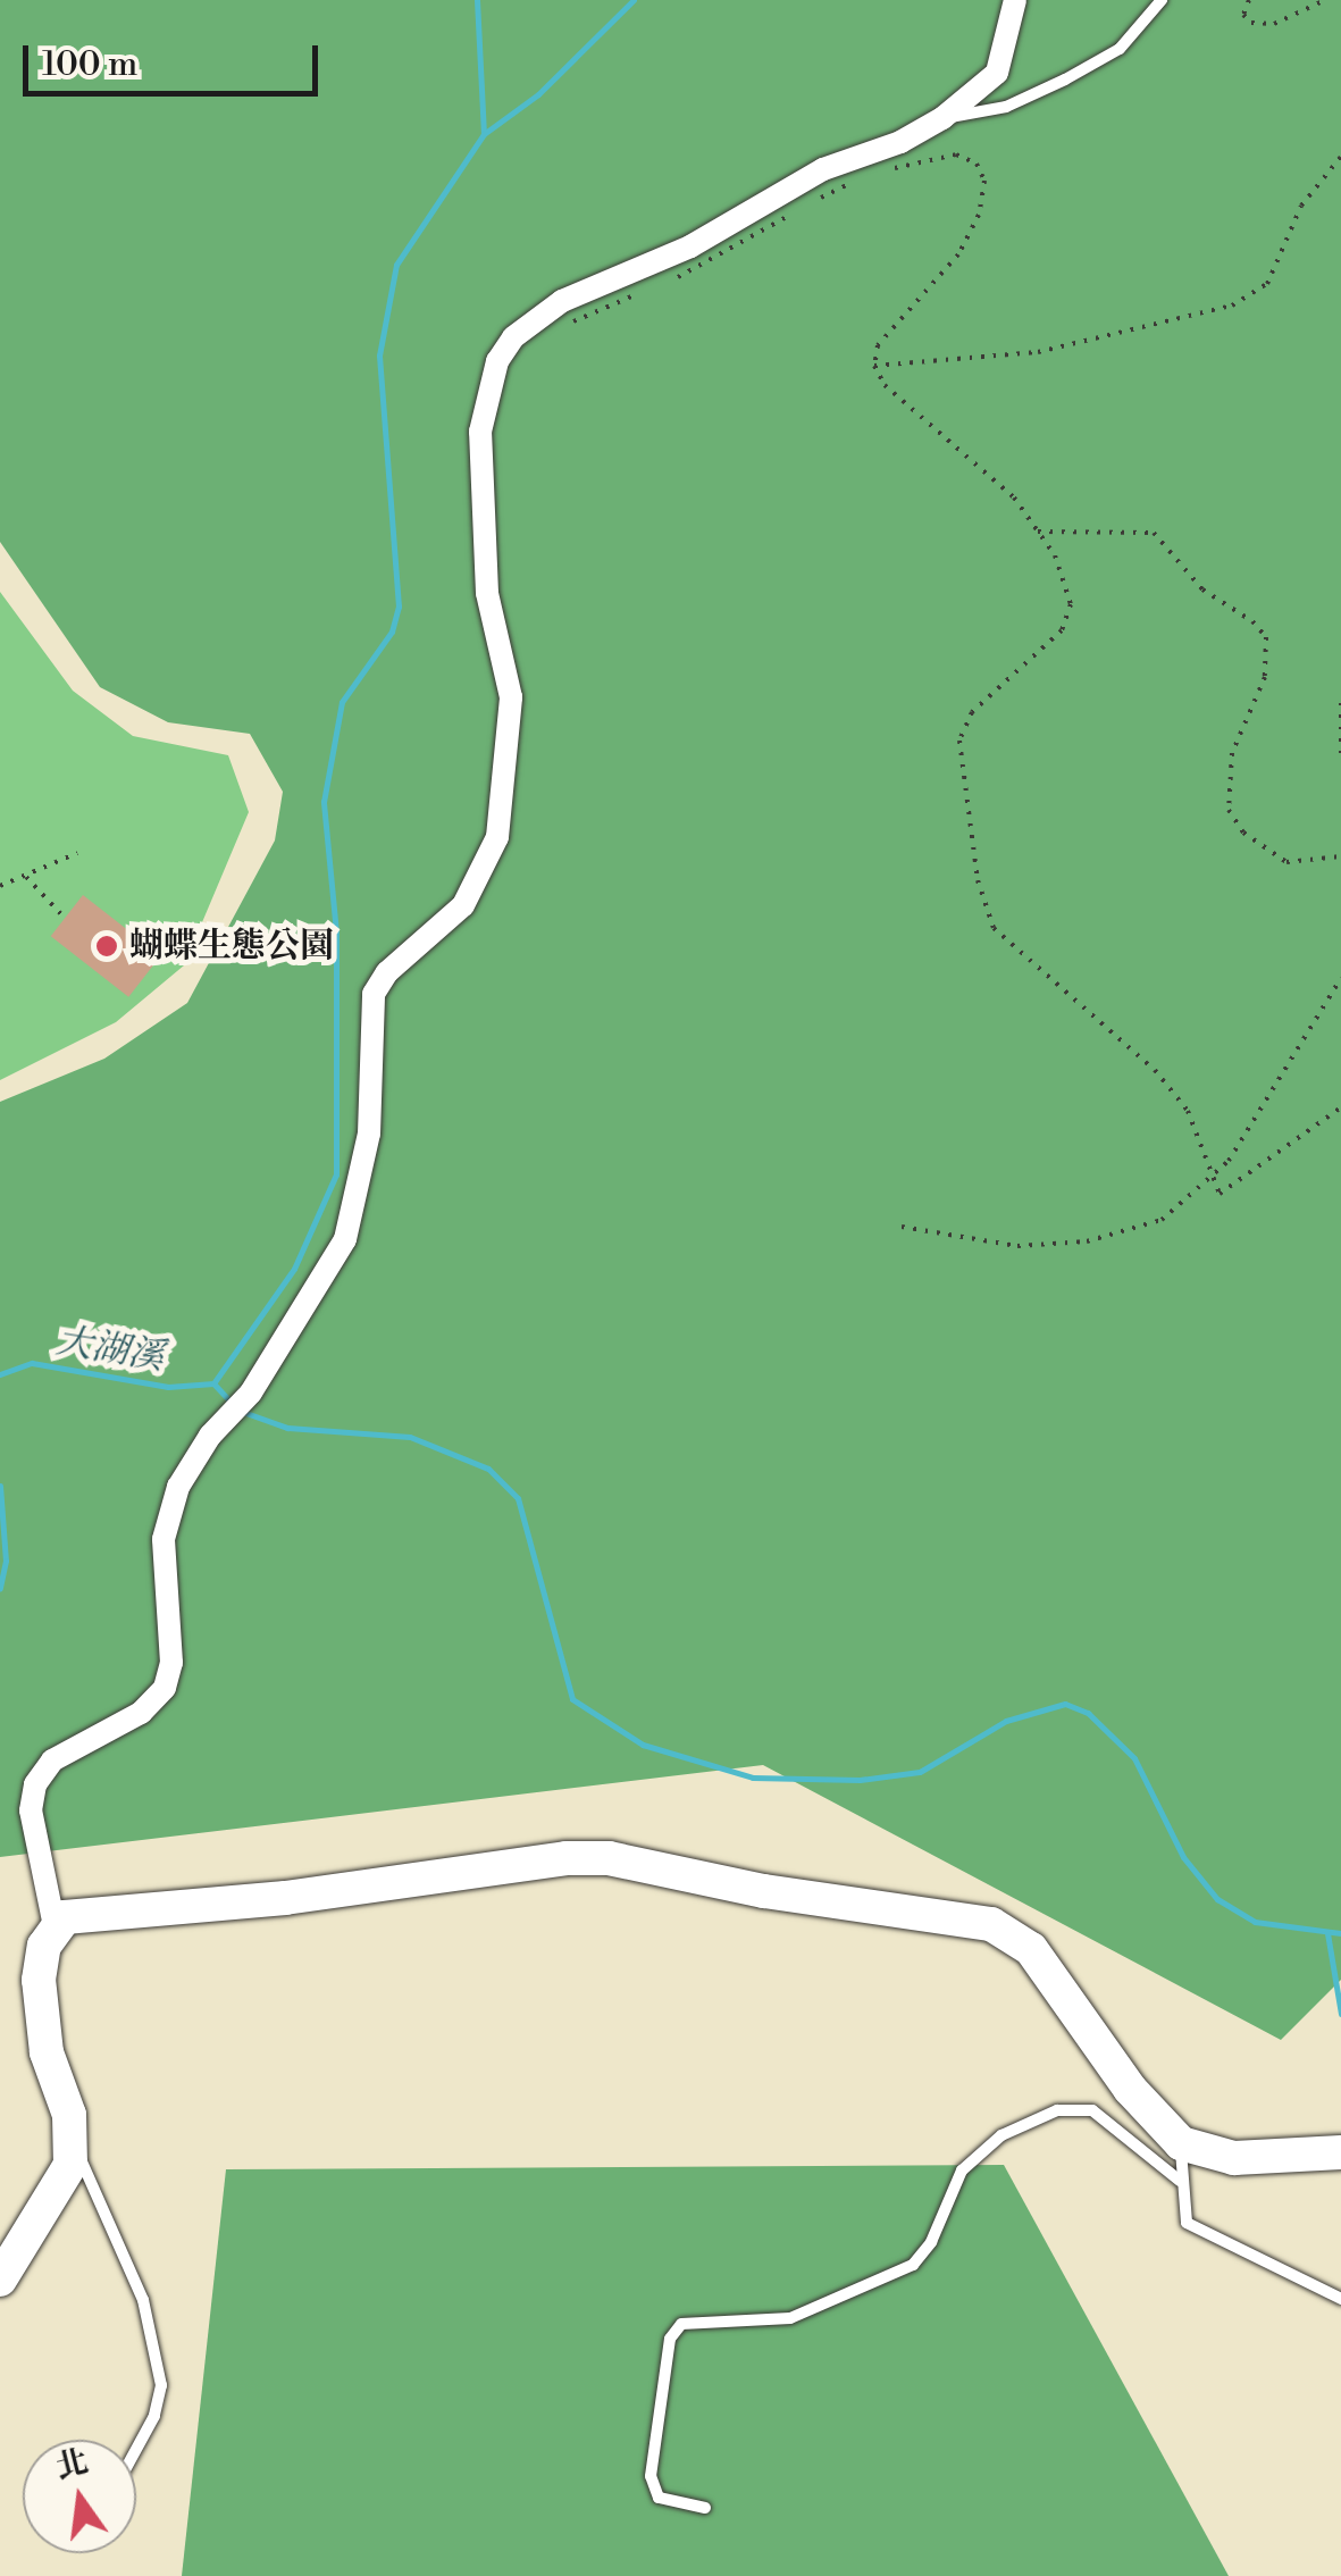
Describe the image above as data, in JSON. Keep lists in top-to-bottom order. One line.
{"water":["大湖溪"],"places":["蝴蝶生態公園"],"scale_bar":"100 m","north":"top"}
